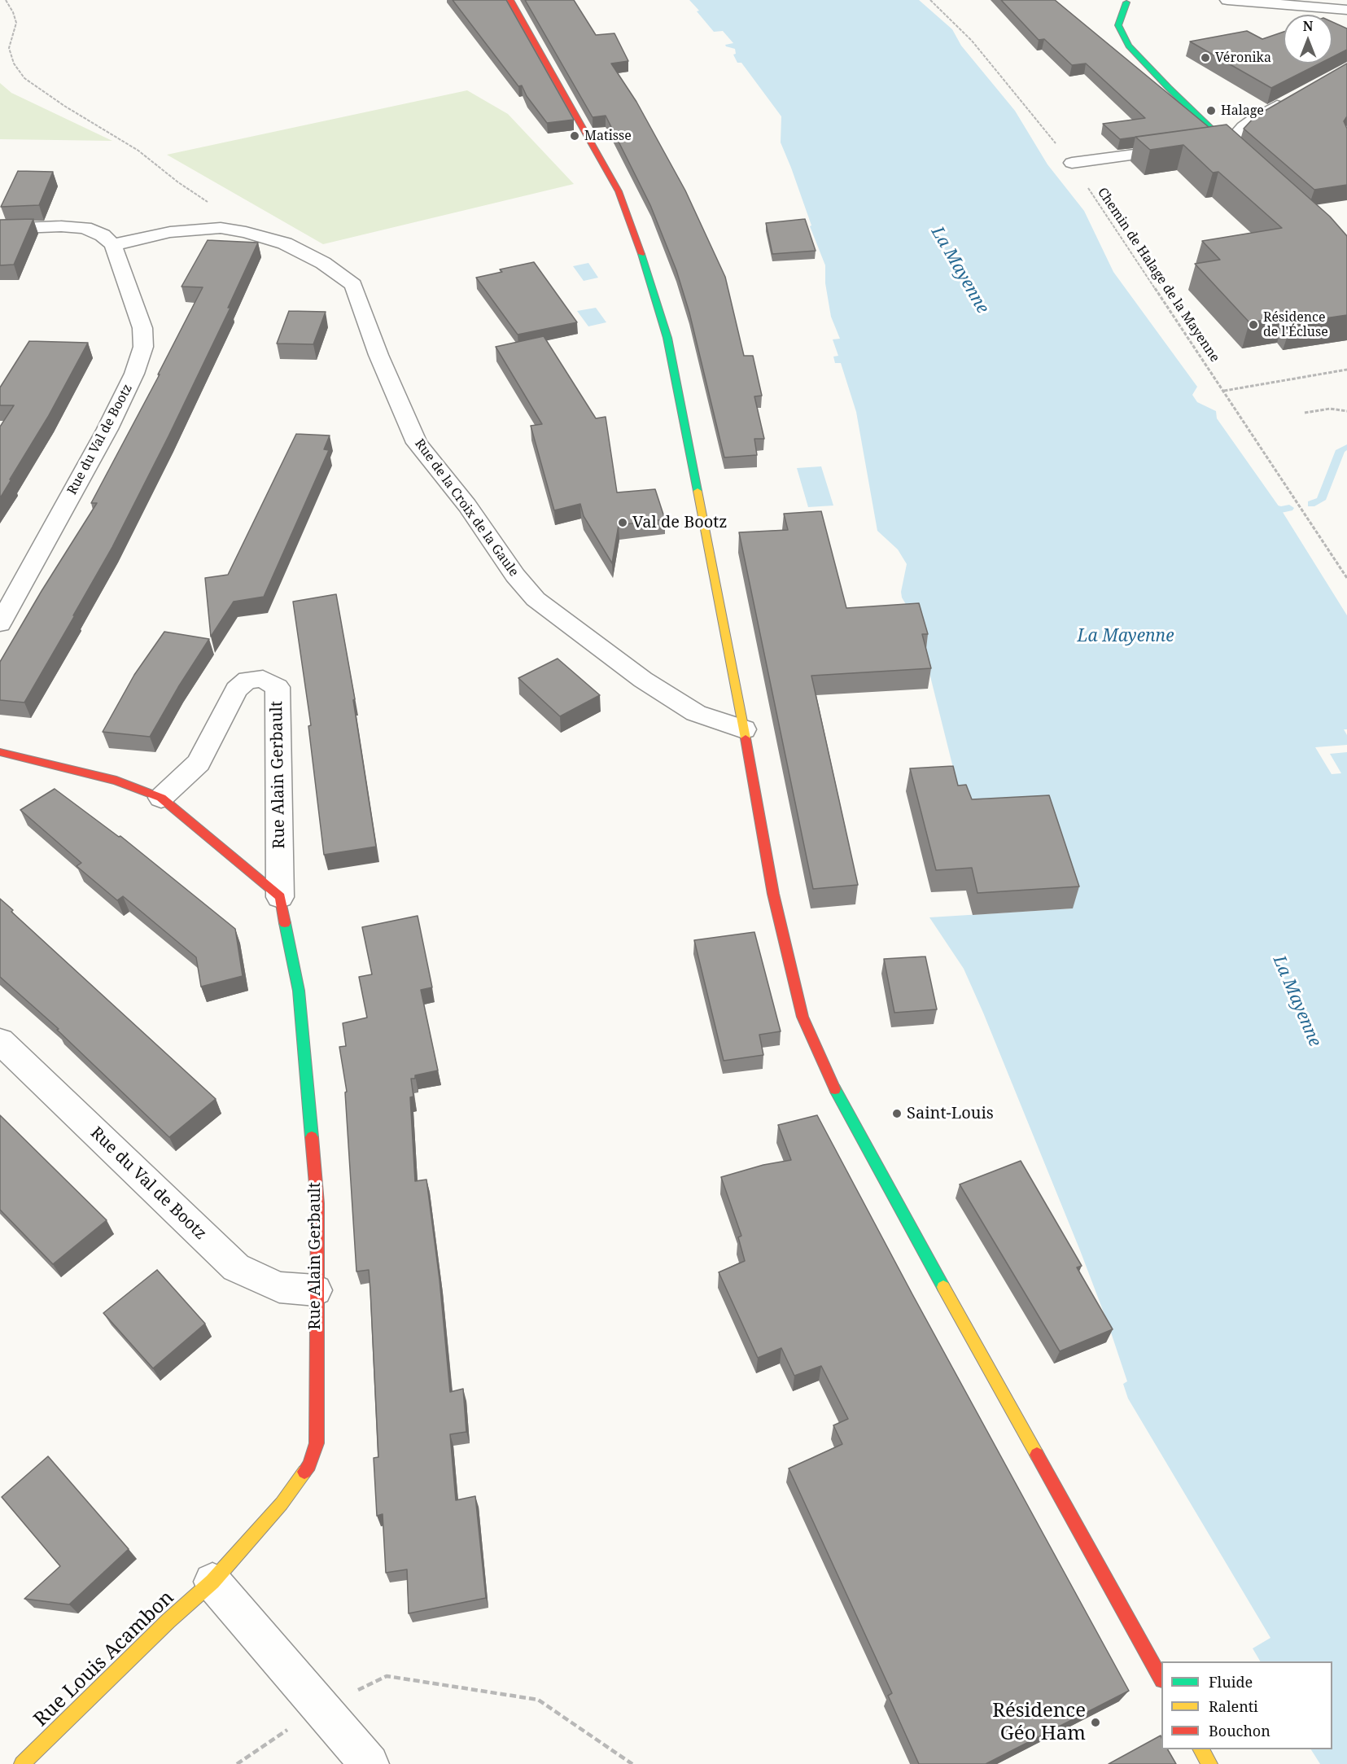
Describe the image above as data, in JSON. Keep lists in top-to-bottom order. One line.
{"streets":{"main road":["Rue Alain Gerbault","Rue Louis Acambon"],"street":["Rue du Val de Bootz","Rue de la Croix de la Gaule"],"path":["Chemin de Halage de la Mayenne"]},"crossings":[["Rue du Val de Bootz","Rue de la Croix de la Gaule"],["Rue du Val de Bootz","Rue Alain Gerbault"],["Rue Alain Gerbault","Rue Louis Acambon"]],"water":["La Mayenne"],"places":["Véronika","Halage","Matisse","Résidence de l'Écluse","Val de Bootz","Saint-Louis","Résidence Géo Ham"],"legend":["Fluide","Ralenti","Bouchon"],"north":"top"}
